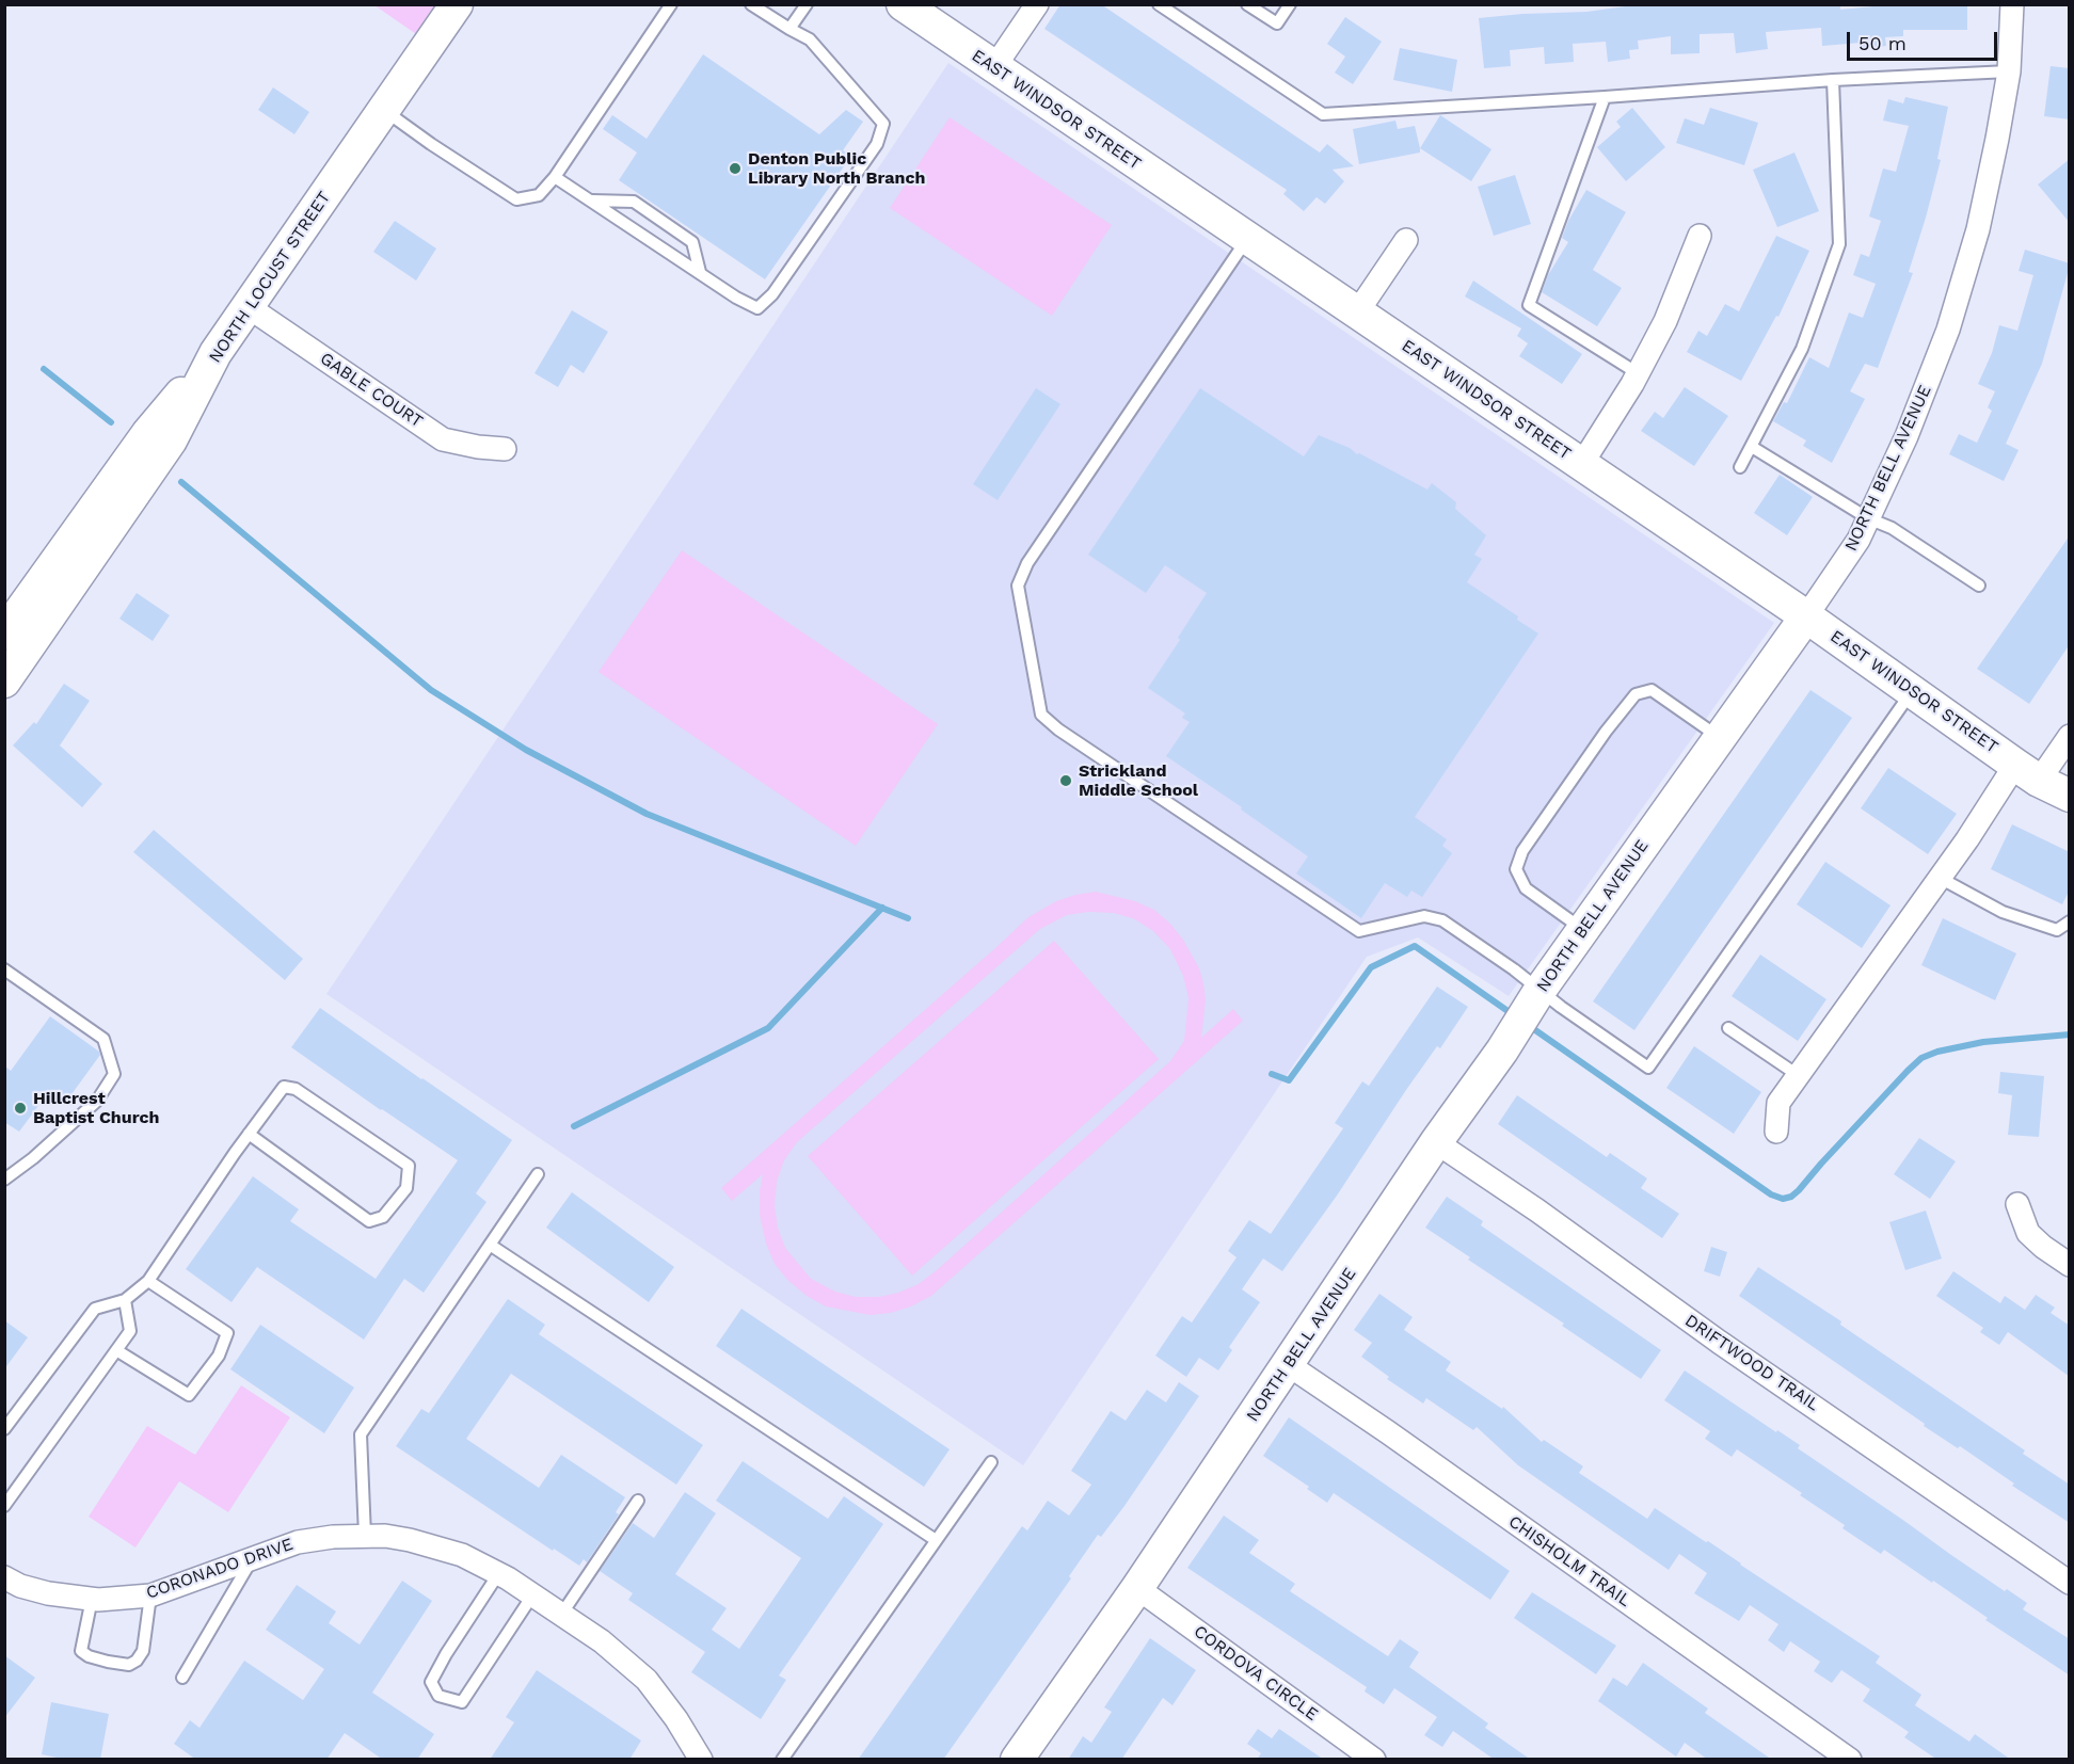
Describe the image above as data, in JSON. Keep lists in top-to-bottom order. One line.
{"streets":{"street":["EAST WINDSOR STREET","NORTH LOCUST STREET","GABLE COURT","NORTH BELL AVENUE","DRIFTWOOD TRAIL","CHISHOLM TRAIL","CORONADO DRIVE","CORDOVA CIRCLE"]},"crossings":[["EAST WINDSOR STREET","NORTH BELL AVENUE"],["NORTH LOCUST STREET","GABLE COURT"],["NORTH BELL AVENUE","DRIFTWOOD TRAIL"],["NORTH BELL AVENUE","CHISHOLM TRAIL"],["NORTH BELL AVENUE","CORDOVA CIRCLE"]],"places":["Denton Public Library North Branch","Strickland Middle School","Hillcrest Baptist Church"],"scale_bar":"50 m"}
